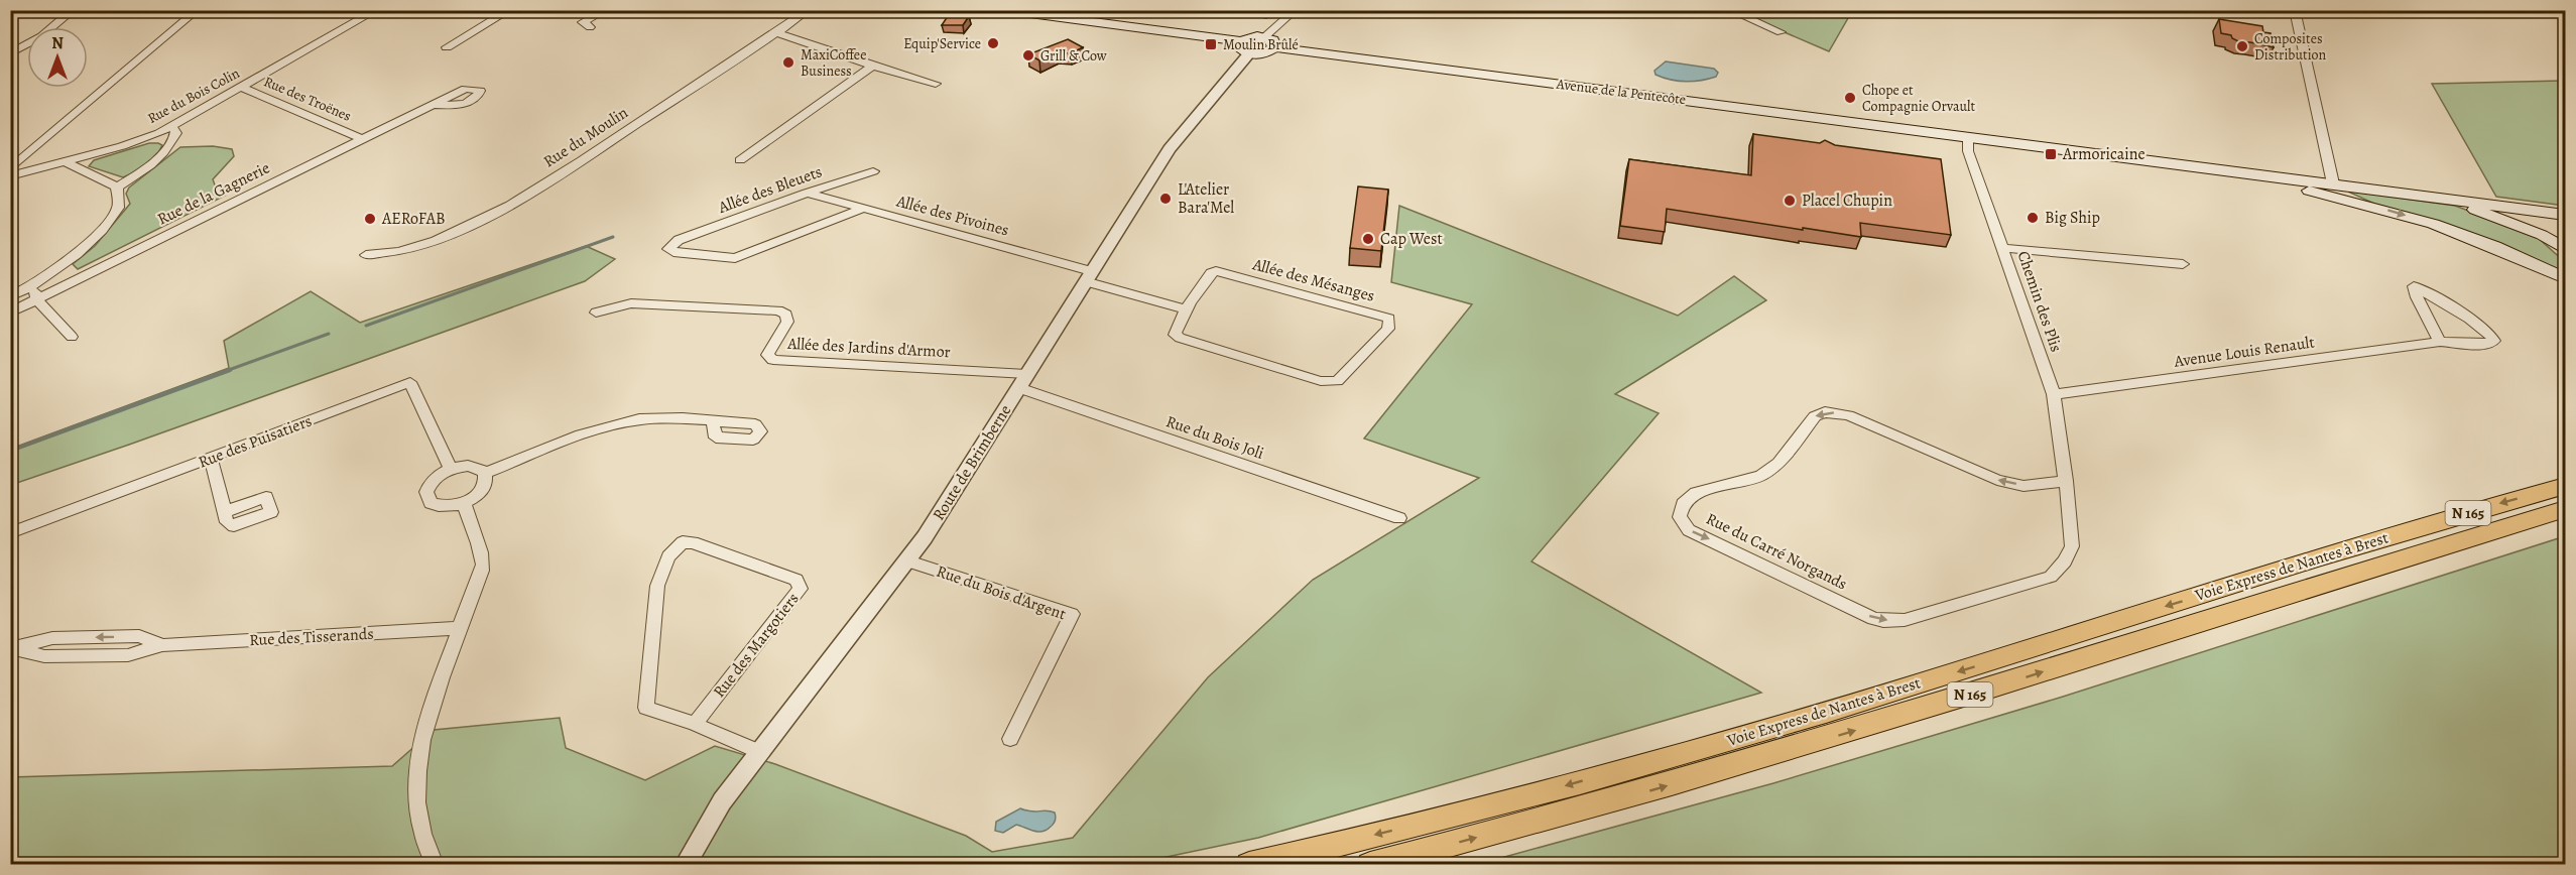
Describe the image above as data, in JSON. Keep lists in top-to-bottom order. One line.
{"streets":{"highway":["N 165","Voie Express de Nantes à Brest"],"main road":["Avenue de la Pentecôte"],"street":["Rue du Bois Colin","Rue des Troënes","Rue du Moulin","Allée des Bleuets","Rue de la Gagnerie","Allée des Pivoines","Allée des Mésanges","Chemin des Plis","Allée des Jardins d'Armor","Avenue Louis Renault","Rue du Bois Joli","Rue des Puisatiers","Route de Brimberne","Rue du Carré Norgands","Rue du Bois d'Argent","Rue des Tisserands","Rue des Margotiers"]},"crossings":[["Avenue de la Pentecôte","Chemin des Plis"],["Rue du Bois Colin","Rue des Troënes"],["Rue des Troënes","Rue de la Gagnerie"],["Allée des Bleuets","Allée des Pivoines"],["Allée des Pivoines","Route de Brimberne"],["Chemin des Plis","Avenue Louis Renault"],["Chemin des Plis","Rue du Carré Norgands"],["Allée des Jardins d'Armor","Rue du Bois Joli"],["Allée des Jardins d'Armor","Route de Brimberne"],["Rue du Bois Joli","Route de Brimberne"],["Route de Brimberne","Rue du Bois d'Argent"],["Route de Brimberne","Rue des Margotiers"]],"places":{"other":["Equip'Service","Composites Distribution","Grill & Cow","MaxiCoffee Business","Chope et Compagnie Orvault","L'Atelier Bara'Mel","Placel Chupin","Big Ship","AERoFAB","Cap West"],"transit":["Moulin Brûlé","Armoricaine"]},"north":"top"}
